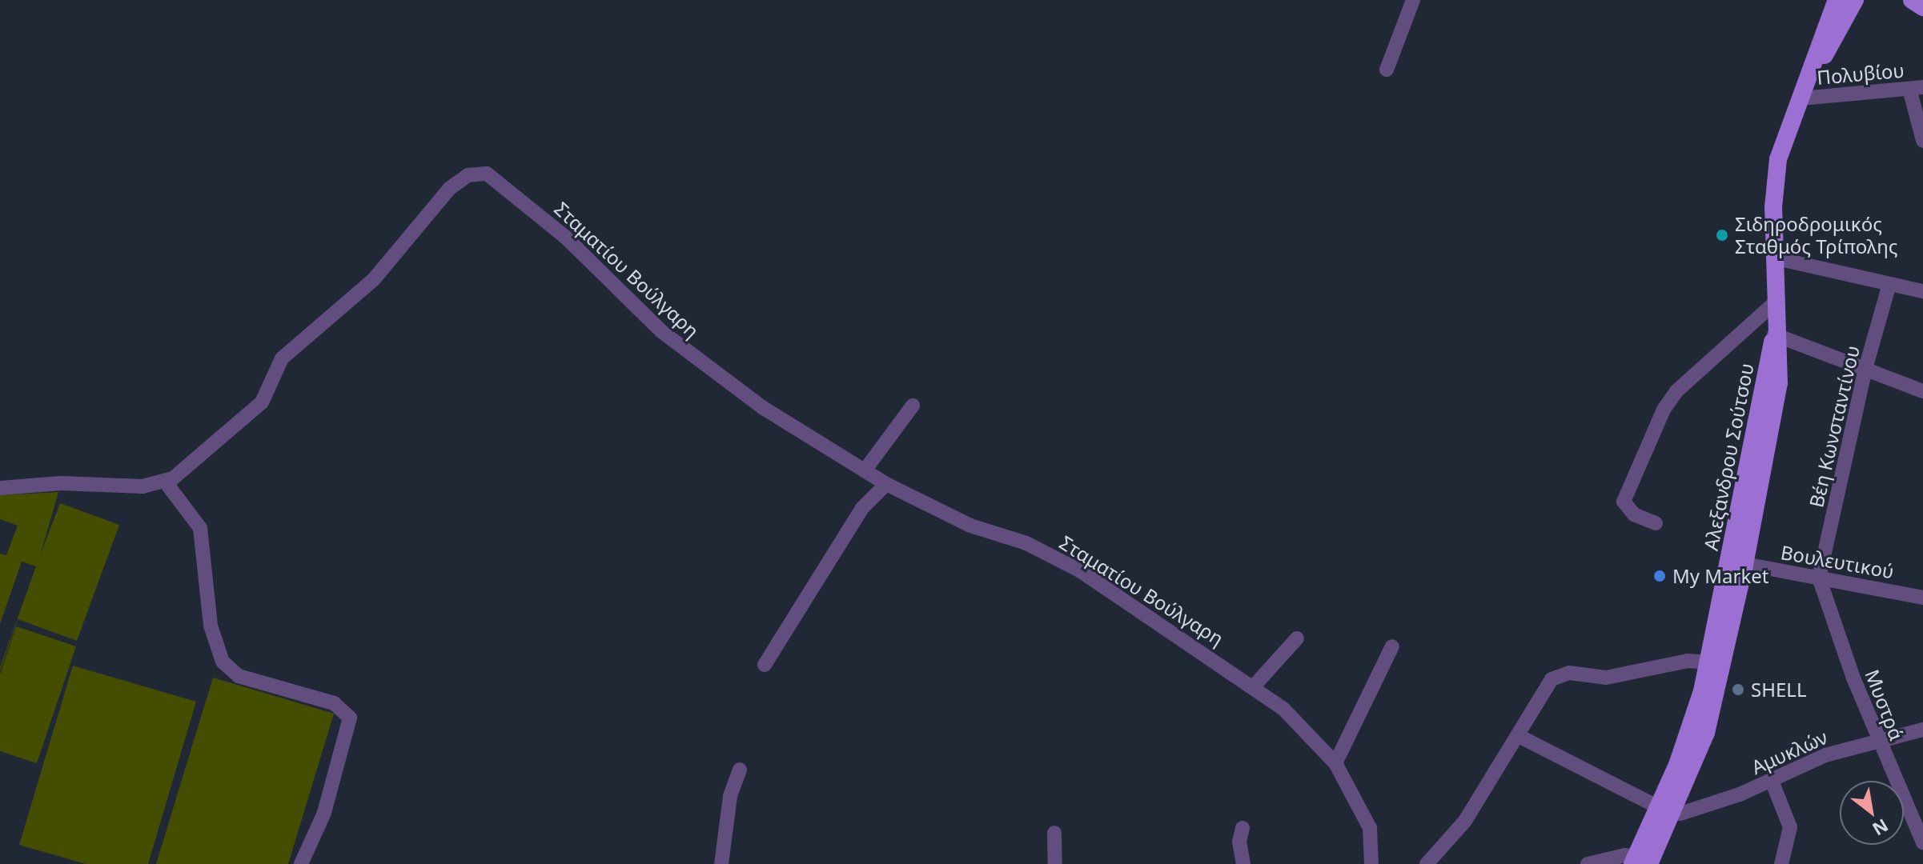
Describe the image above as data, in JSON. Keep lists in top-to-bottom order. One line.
{"streets":{"main road":["Αλεξανδρου Σούτσου"],"street":["Πολυβίου","Σταματίου Βούλγαρη","Βέη Κωνσταντίνου","Βουλευτικού","Μυστρά","Αμυκλών"]},"crossings":[["Πολυβίου","Αλεξανδρου Σούτσου"],["Βέη Κωνσταντίνου","Βουλευτικού"],["Βέη Κωνσταντίνου","Μυστρά"],["Αλεξανδρου Σούτσου","Βουλευτικού"],["Αλεξανδρου Σούτσου","Αμυκλών"],["Βουλευτικού","Μυστρά"],["Μυστρά","Αμυκλών"]],"places":["Σιδηροδρομικός Σταθμός Τρίπολης","My Market","SHELL"],"north":"bottom right"}
